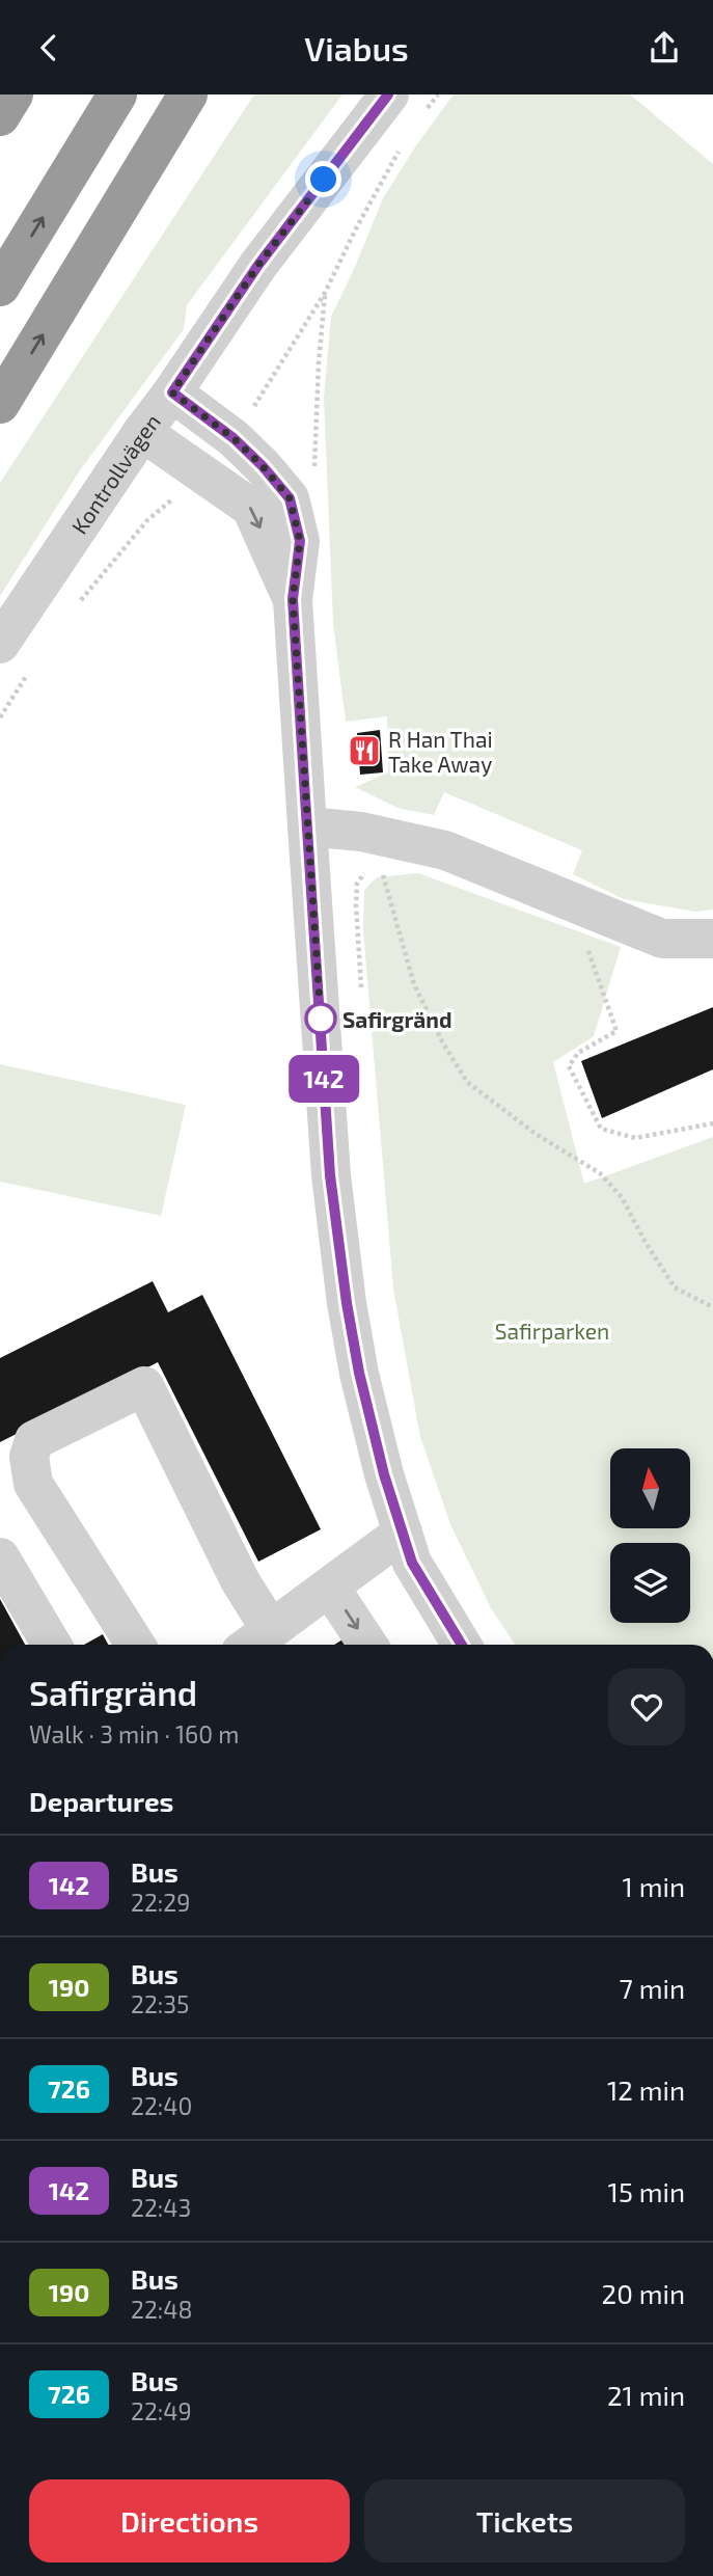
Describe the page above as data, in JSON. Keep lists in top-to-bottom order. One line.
{"streets":{"street":["Kontrollvägen"]},"parks":["Safirparken"],"places":{"restaurant":["R Han Thai Take Away"],"other":["Safirgränd"]},"lines":["bus line 142"],"north":"top","page":{"header":"Viabus","on_map":"142","heading":[["Safirgränd","Walk · 3 min · 160 m"],"Departures"],"list":[{"mark":"142","name":"Bus","note":"22:29","value":"1 min"},{"mark":"190","name":"Bus","note":"22:35","value":"7 min"},{"mark":"726","name":"Bus","note":"22:40","value":"12 min"},{"mark":"142","name":"Bus","note":"22:43","value":"15 min"},{"mark":"190","name":"Bus","note":"22:48","value":"20 min"},{"mark":"726","name":"Bus","note":"22:49","value":"21 min"}],"buttons":["Directions","Tickets"]}}
